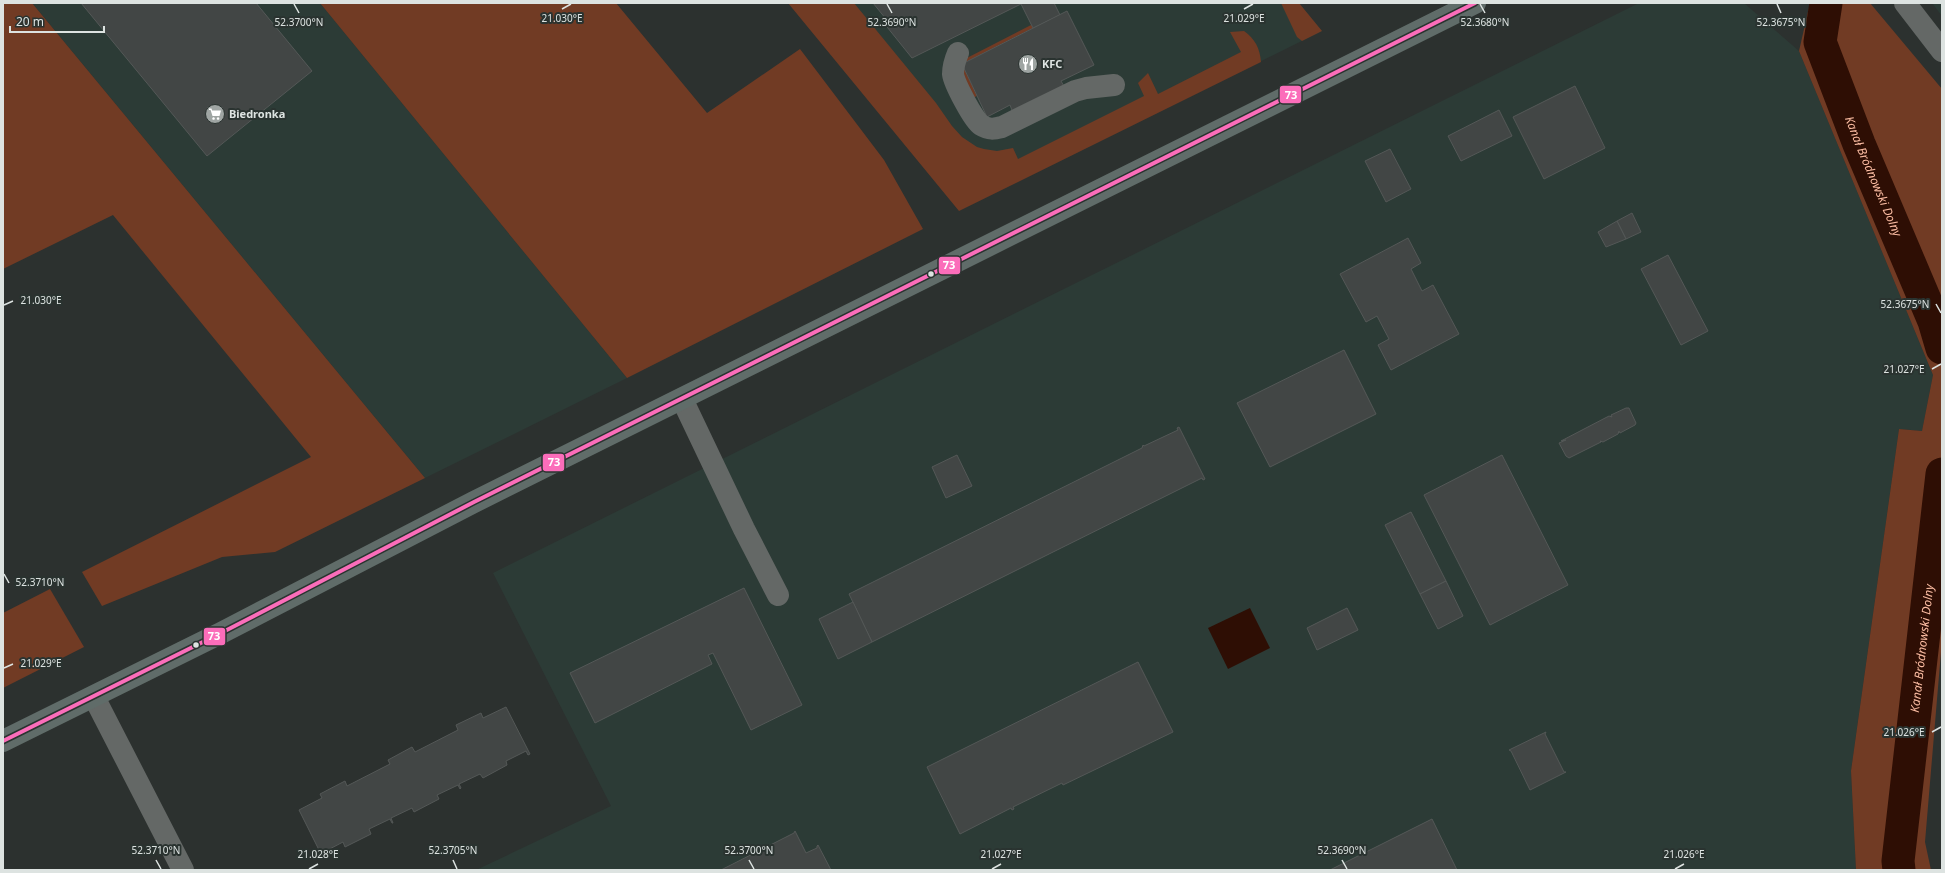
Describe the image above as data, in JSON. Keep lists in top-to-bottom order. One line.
{"water":["Kanał Bródnowski Dolny"],"places":{"restaurant":["KFC"],"supermarket":["Biedronka"]},"lines":["transit line 73"],"scale_bar":"20 m","coordinates":["21.030°E","21.029°E","52.3700°N","52.3690°N","52.3680°N","52.3675°N","21.027°E","52.3710°N","21.026°E","52.3705°N","21.028°E"]}
